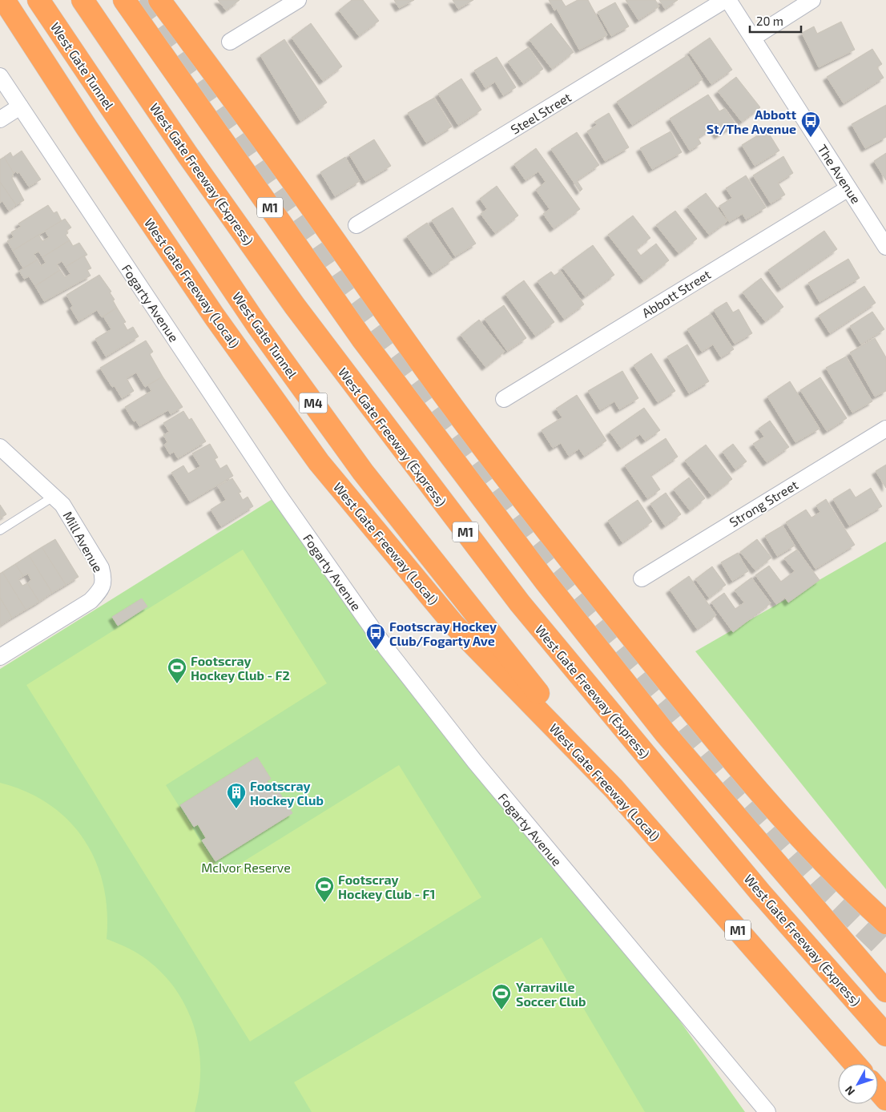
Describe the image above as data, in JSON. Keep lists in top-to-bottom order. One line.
{"streets":{"highway":["West Gate Tunnel","West Gate Freeway (Express)","M1","West Gate Freeway (Local)","M4"],"street":["Steel Street","The Avenue","Abbott Street","Fogarty Avenue","Strong Street","Mill Avenue"]},"crossings":[["West Gate Tunnel","West Gate Freeway (Local)"],["Steel Street","The Avenue"],["The Avenue","Abbott Street"]],"parks":["McIvor Reserve"],"places":{"bus stop":["Abbott St/The Avenue","Footscray Hockey Club/Fogarty Ave"],"sports":["Footscray Hockey Club - F2","Footscray Hockey Club - F1","Yarraville Soccer Club"],"building":["Footscray Hockey Club"]},"scale_bar":"20 m","north":"bottom left"}
